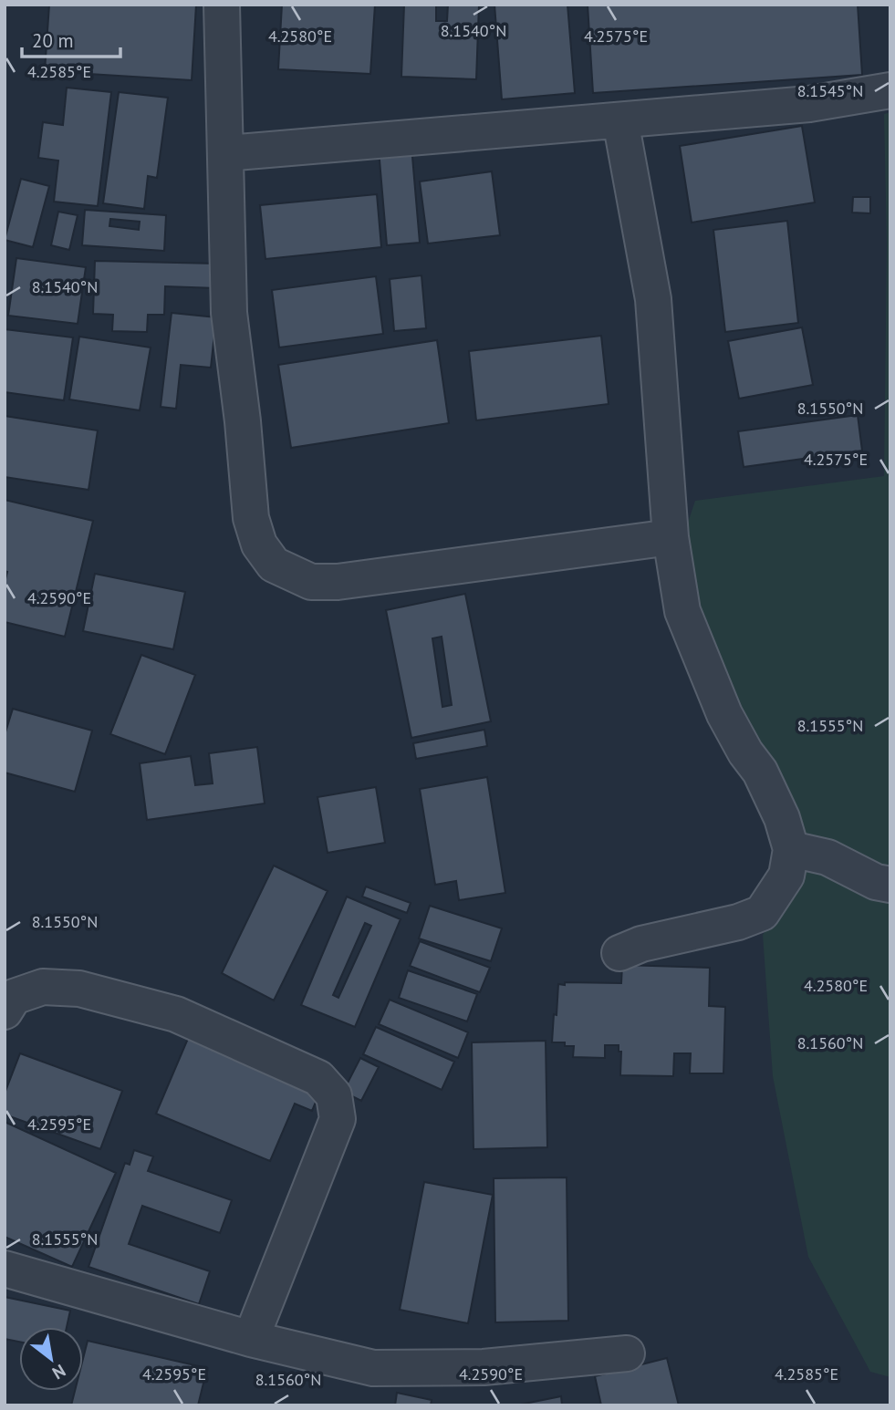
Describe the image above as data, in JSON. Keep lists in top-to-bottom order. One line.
{"scale_bar":"20 m","north":"bottom right","coordinates":["8.1540°N","4.2580°E","4.2575°E","4.2585°E","8.1545°N","8.1550°N","4.2590°E","8.1555°N","8.1560°N","4.2595°E"]}
